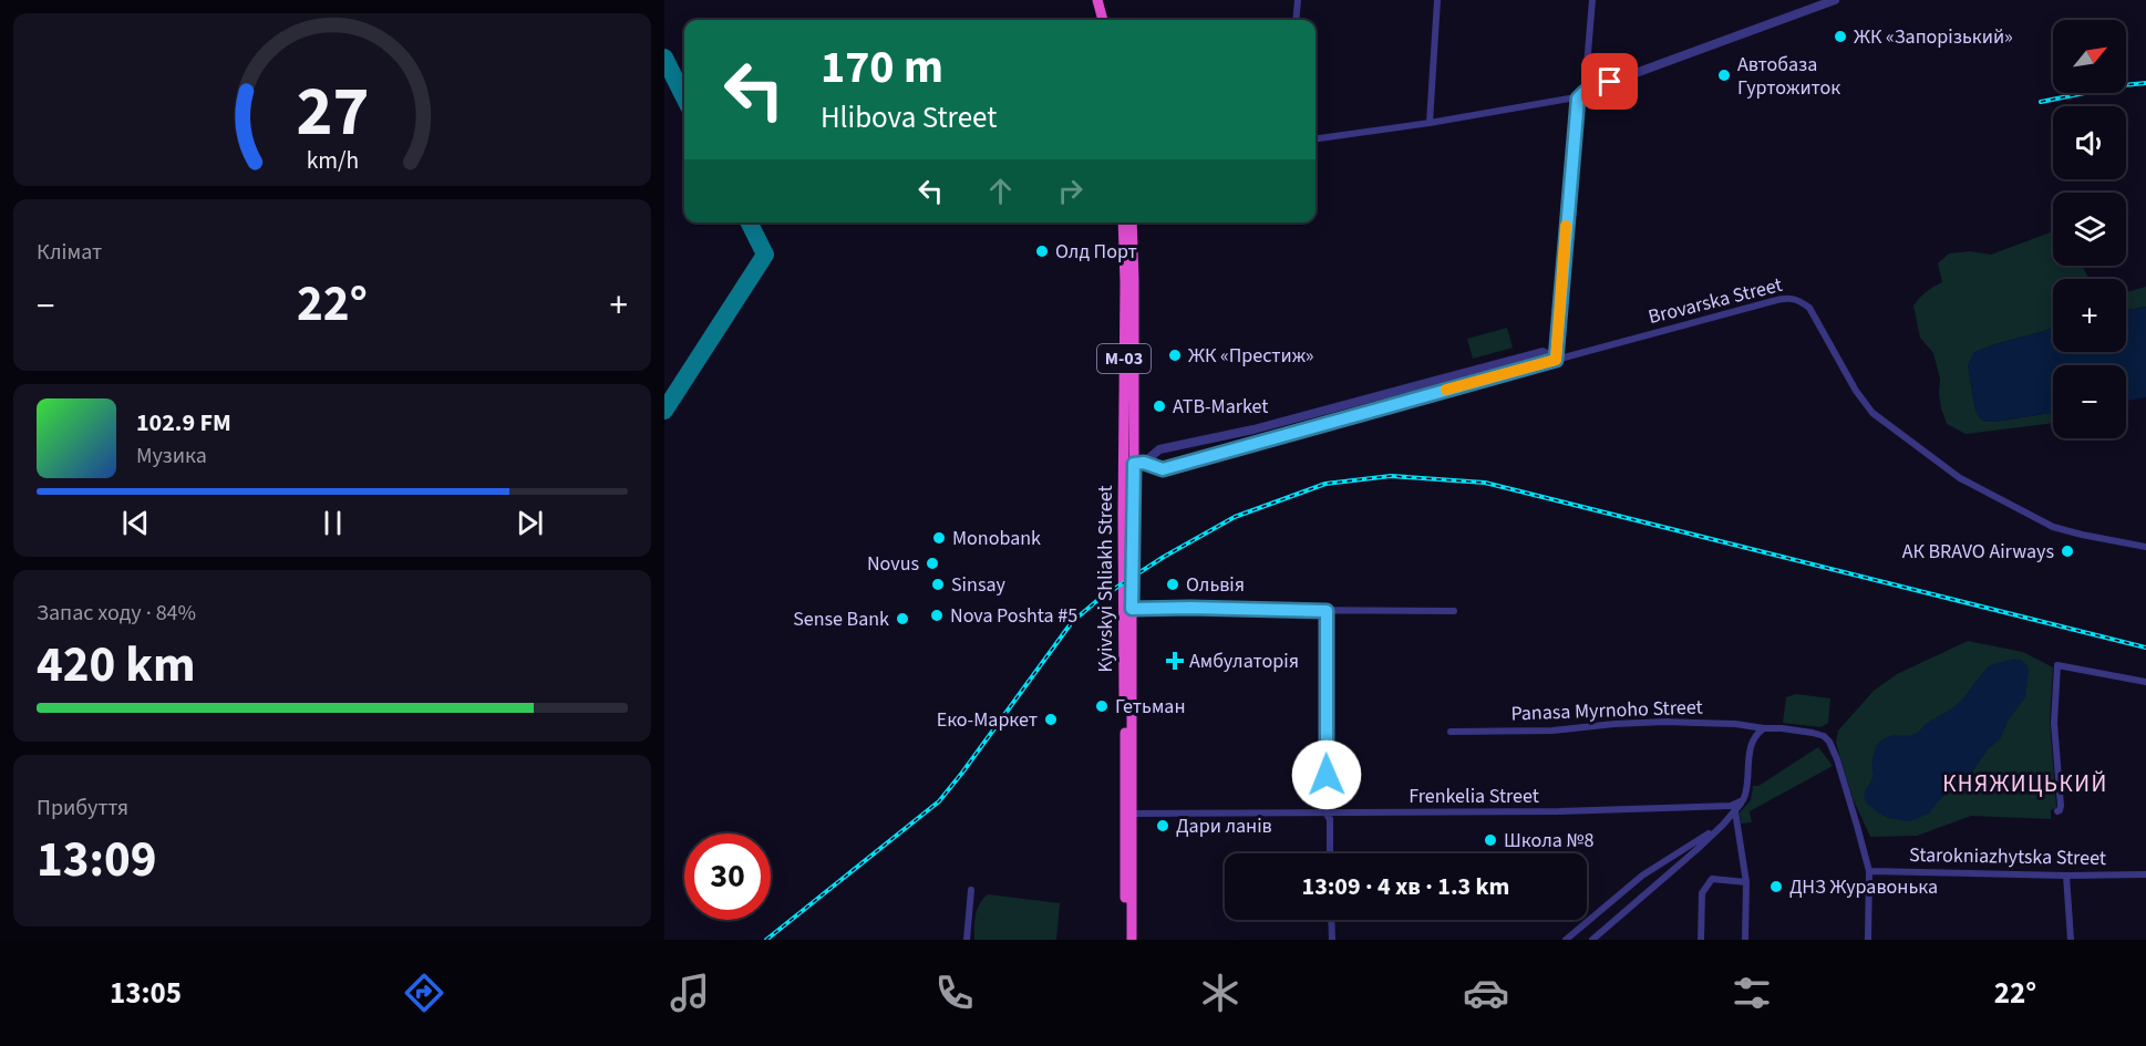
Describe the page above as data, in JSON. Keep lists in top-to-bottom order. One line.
{"streets":{"highway":["М-03","Kyivskyi Shliakh Street"],"street":["Brovarska Street","Panasa Myrnoho Street","Frenkelia Street","Starokniazhytska Street"]},"crossings":[["Brovarska Street","Kyivskyi Shliakh Street"],["Kyivskyi Shliakh Street","Frenkelia Street"]],"districts":["КНЯЖИЦЬКИЙ"],"places":{"other":["ЖК «Запорізький»","Автобаза Гуртожиток","Олд Порт","ЖК «Престиж»","ATB-Market","Monobank","АК BRAVO Airways","Novus","Sinsay","Ольвія","Nova Poshta #5","Sense Bank","Гетьман","Еко-Маркет","Дари ланів","Школа №8","ДНЗ Журавонька"],"health":["Амбулаторія"]},"north":"top right","page":{"map_buttons":["+","−"],"turn":["170 m","Hlibova Street"],"tile":["Клімат",["Запас ходу · 84%","420 km"],["Прибуття","13:09"]],"heat":["−","22°","+"],"song":["102.9 FM","Музика"],"limit":"30","trip":"13:09 · 4 хв · 1.3 km","tabs":["13:05","22°"],"gauge":["27","km/h"]}}
